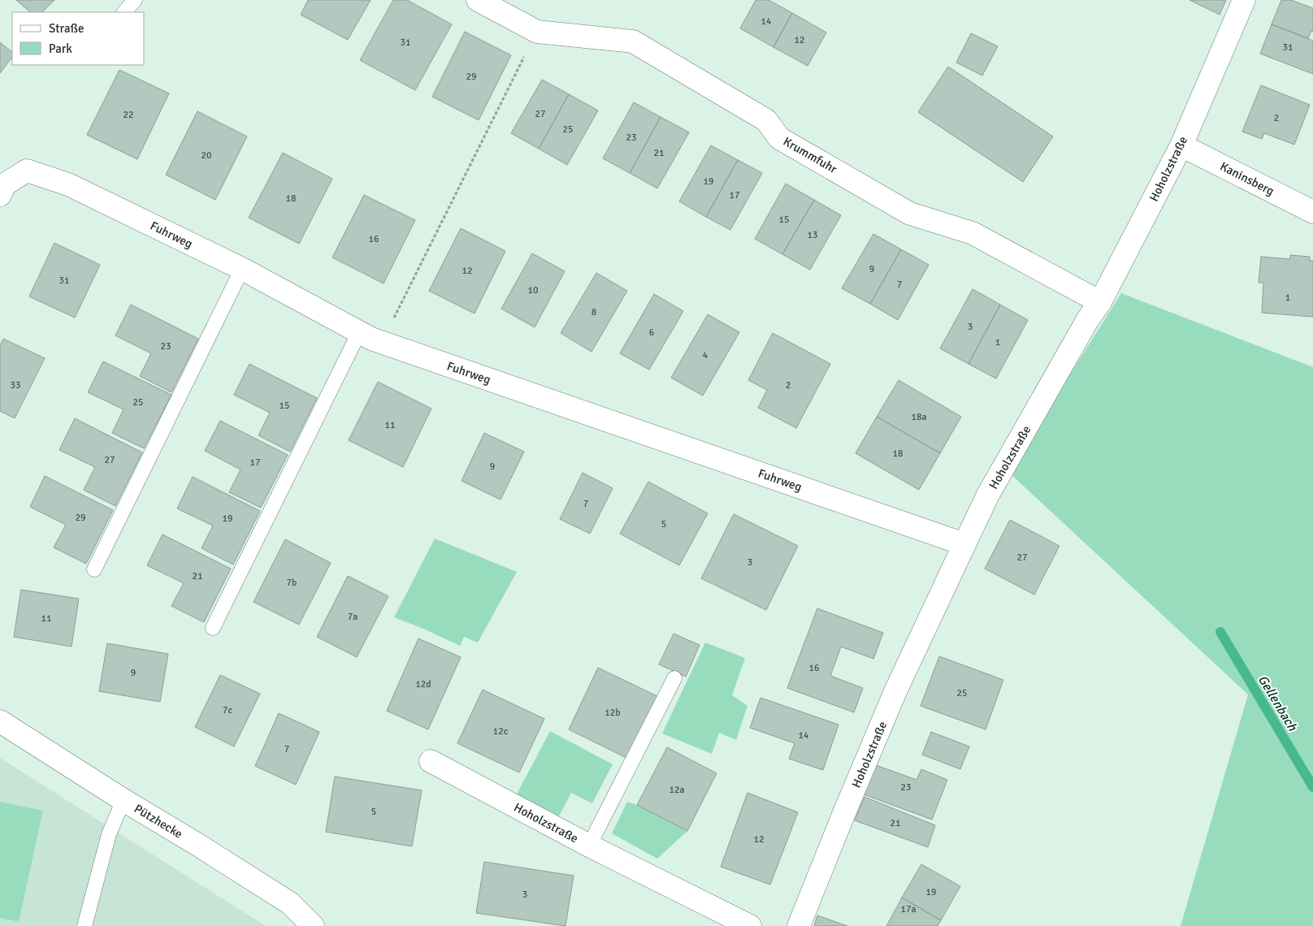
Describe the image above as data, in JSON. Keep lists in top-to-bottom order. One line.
{"streets":{"street":["Krummfuhr","Hoholzstraße","Kaninsberg","Fuhrweg","Pützhecke"]},"crossings":[["Krummfuhr","Hoholzstraße"],["Hoholzstraße","Kaninsberg"],["Hoholzstraße","Fuhrweg"]],"water":["Gellenbach"],"house_numbers":["14","12","31","31","29","27","22","2","25","23","21","20","19","17","18","15","13","16","9","12","31","7","10","1","8","3","6","1","23","4","33","2","25","15","18a","11","18","27","17","9","7","29","19","5","27","3","21","7b","7a","11","16","9","12d","25","7c","12b","12c","14","7","23","12a","5","21","12","19","3","17a"],"legend":["Straße","Park"]}
